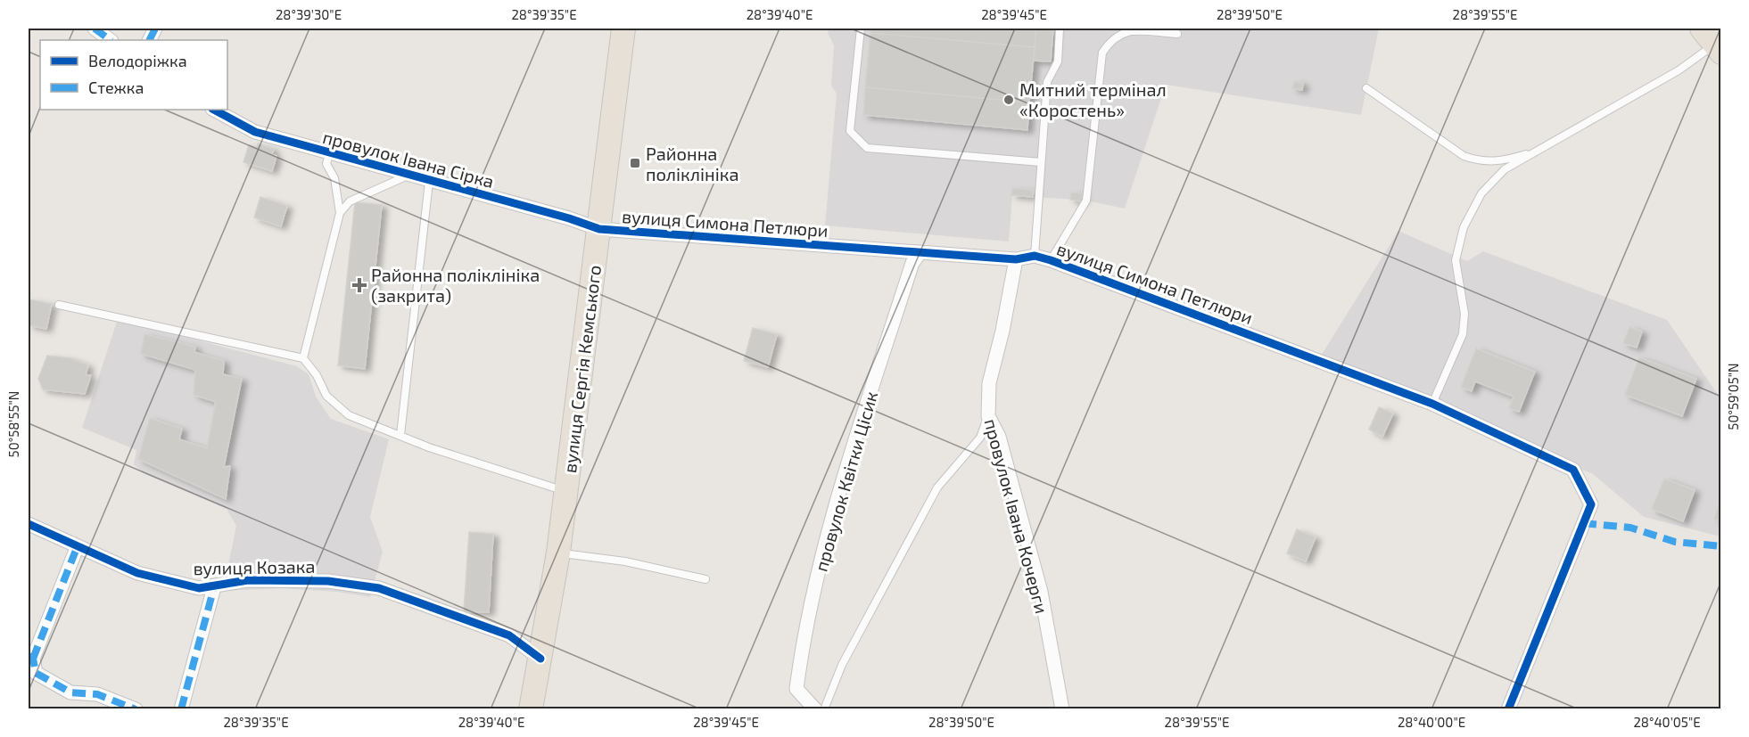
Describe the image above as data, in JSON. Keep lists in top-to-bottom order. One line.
{"streets":{"highway":["вулиця Сергія Кемського"],"street":["провулок Івана Сірка","вулиця Симона Петлюри","провулок Квітки Цісик","провулок Івана Кочерги","вулиця Козака"]},"crossings":[["провулок Івана Сірка","вулиця Симона Петлюри"],["провулок Івана Сірка","вулиця Сергія Кемського"],["вулиця Симона Петлюри","вулиця Сергія Кемського"],["вулиця Симона Петлюри","провулок Квітки Цісик"],["вулиця Симона Петлюри","провулок Івана Кочерги"],["вулиця Сергія Кемського","вулиця Козака"]],"places":{"other":["Митний термінал «Коростень»"],"transit":["Районна поліклініка"],"health":["Районна поліклініка (закрита)"]},"legend":["Велодоріжка","Стежка"],"coordinates":["28°39'30\"E","28°39'35\"E","28°39'40\"E","28°39'45\"E","28°39'50\"E","28°39'55\"E","50°59'05\"N","50°58'55\"N","28°40'00\"E","28°40'05\"E"]}
